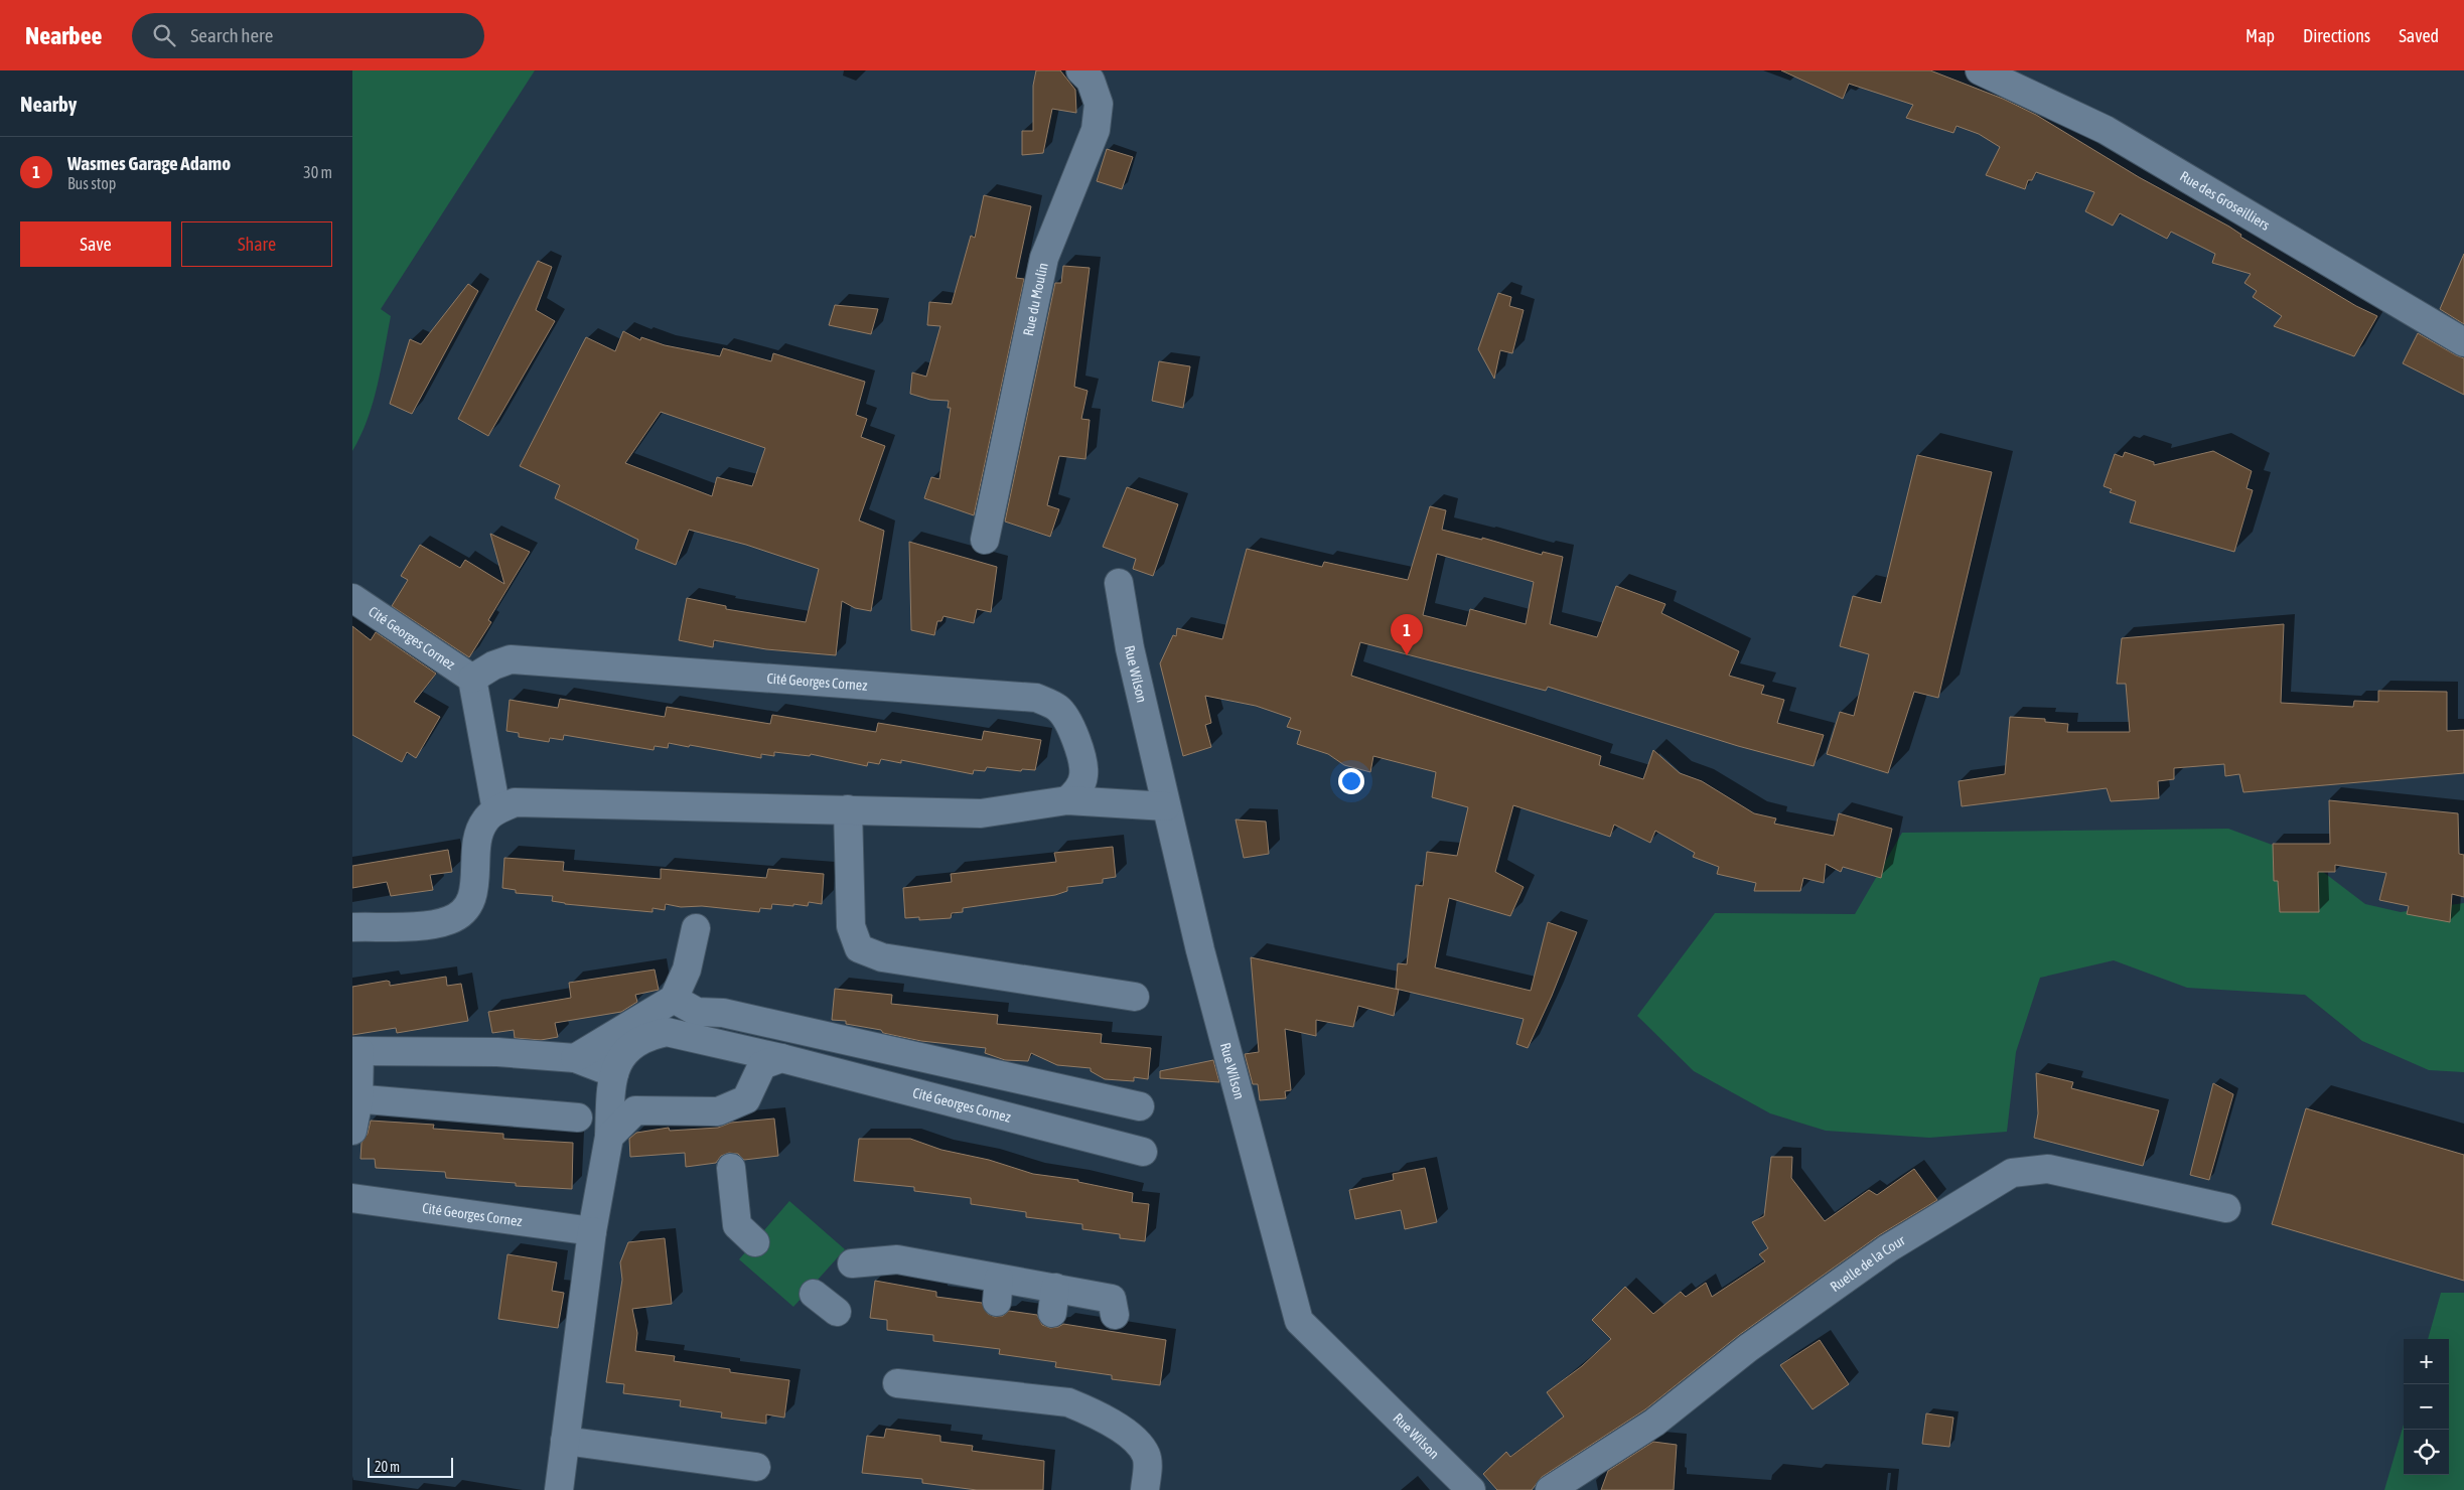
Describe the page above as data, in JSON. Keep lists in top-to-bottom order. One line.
{"streets":{"street":["Rue des Groseilliers","Rue du Moulin","Cité Georges Cornez","Rue Wilson","Ruelle de la Cour"]},"scale_bar":"20 m","page":{"header":"Nearbee","search":"Search here","nav":["Map","Directions","Saved"],"heading":"Nearby","list":[{"mark":"1","name":"Wasmes Garage Adamo","note":"Bus stop","value":"30 m"}],"buttons":["Save","Share"],"pins":"1","map_buttons":["+","−"],"scale":"20 m"}}
